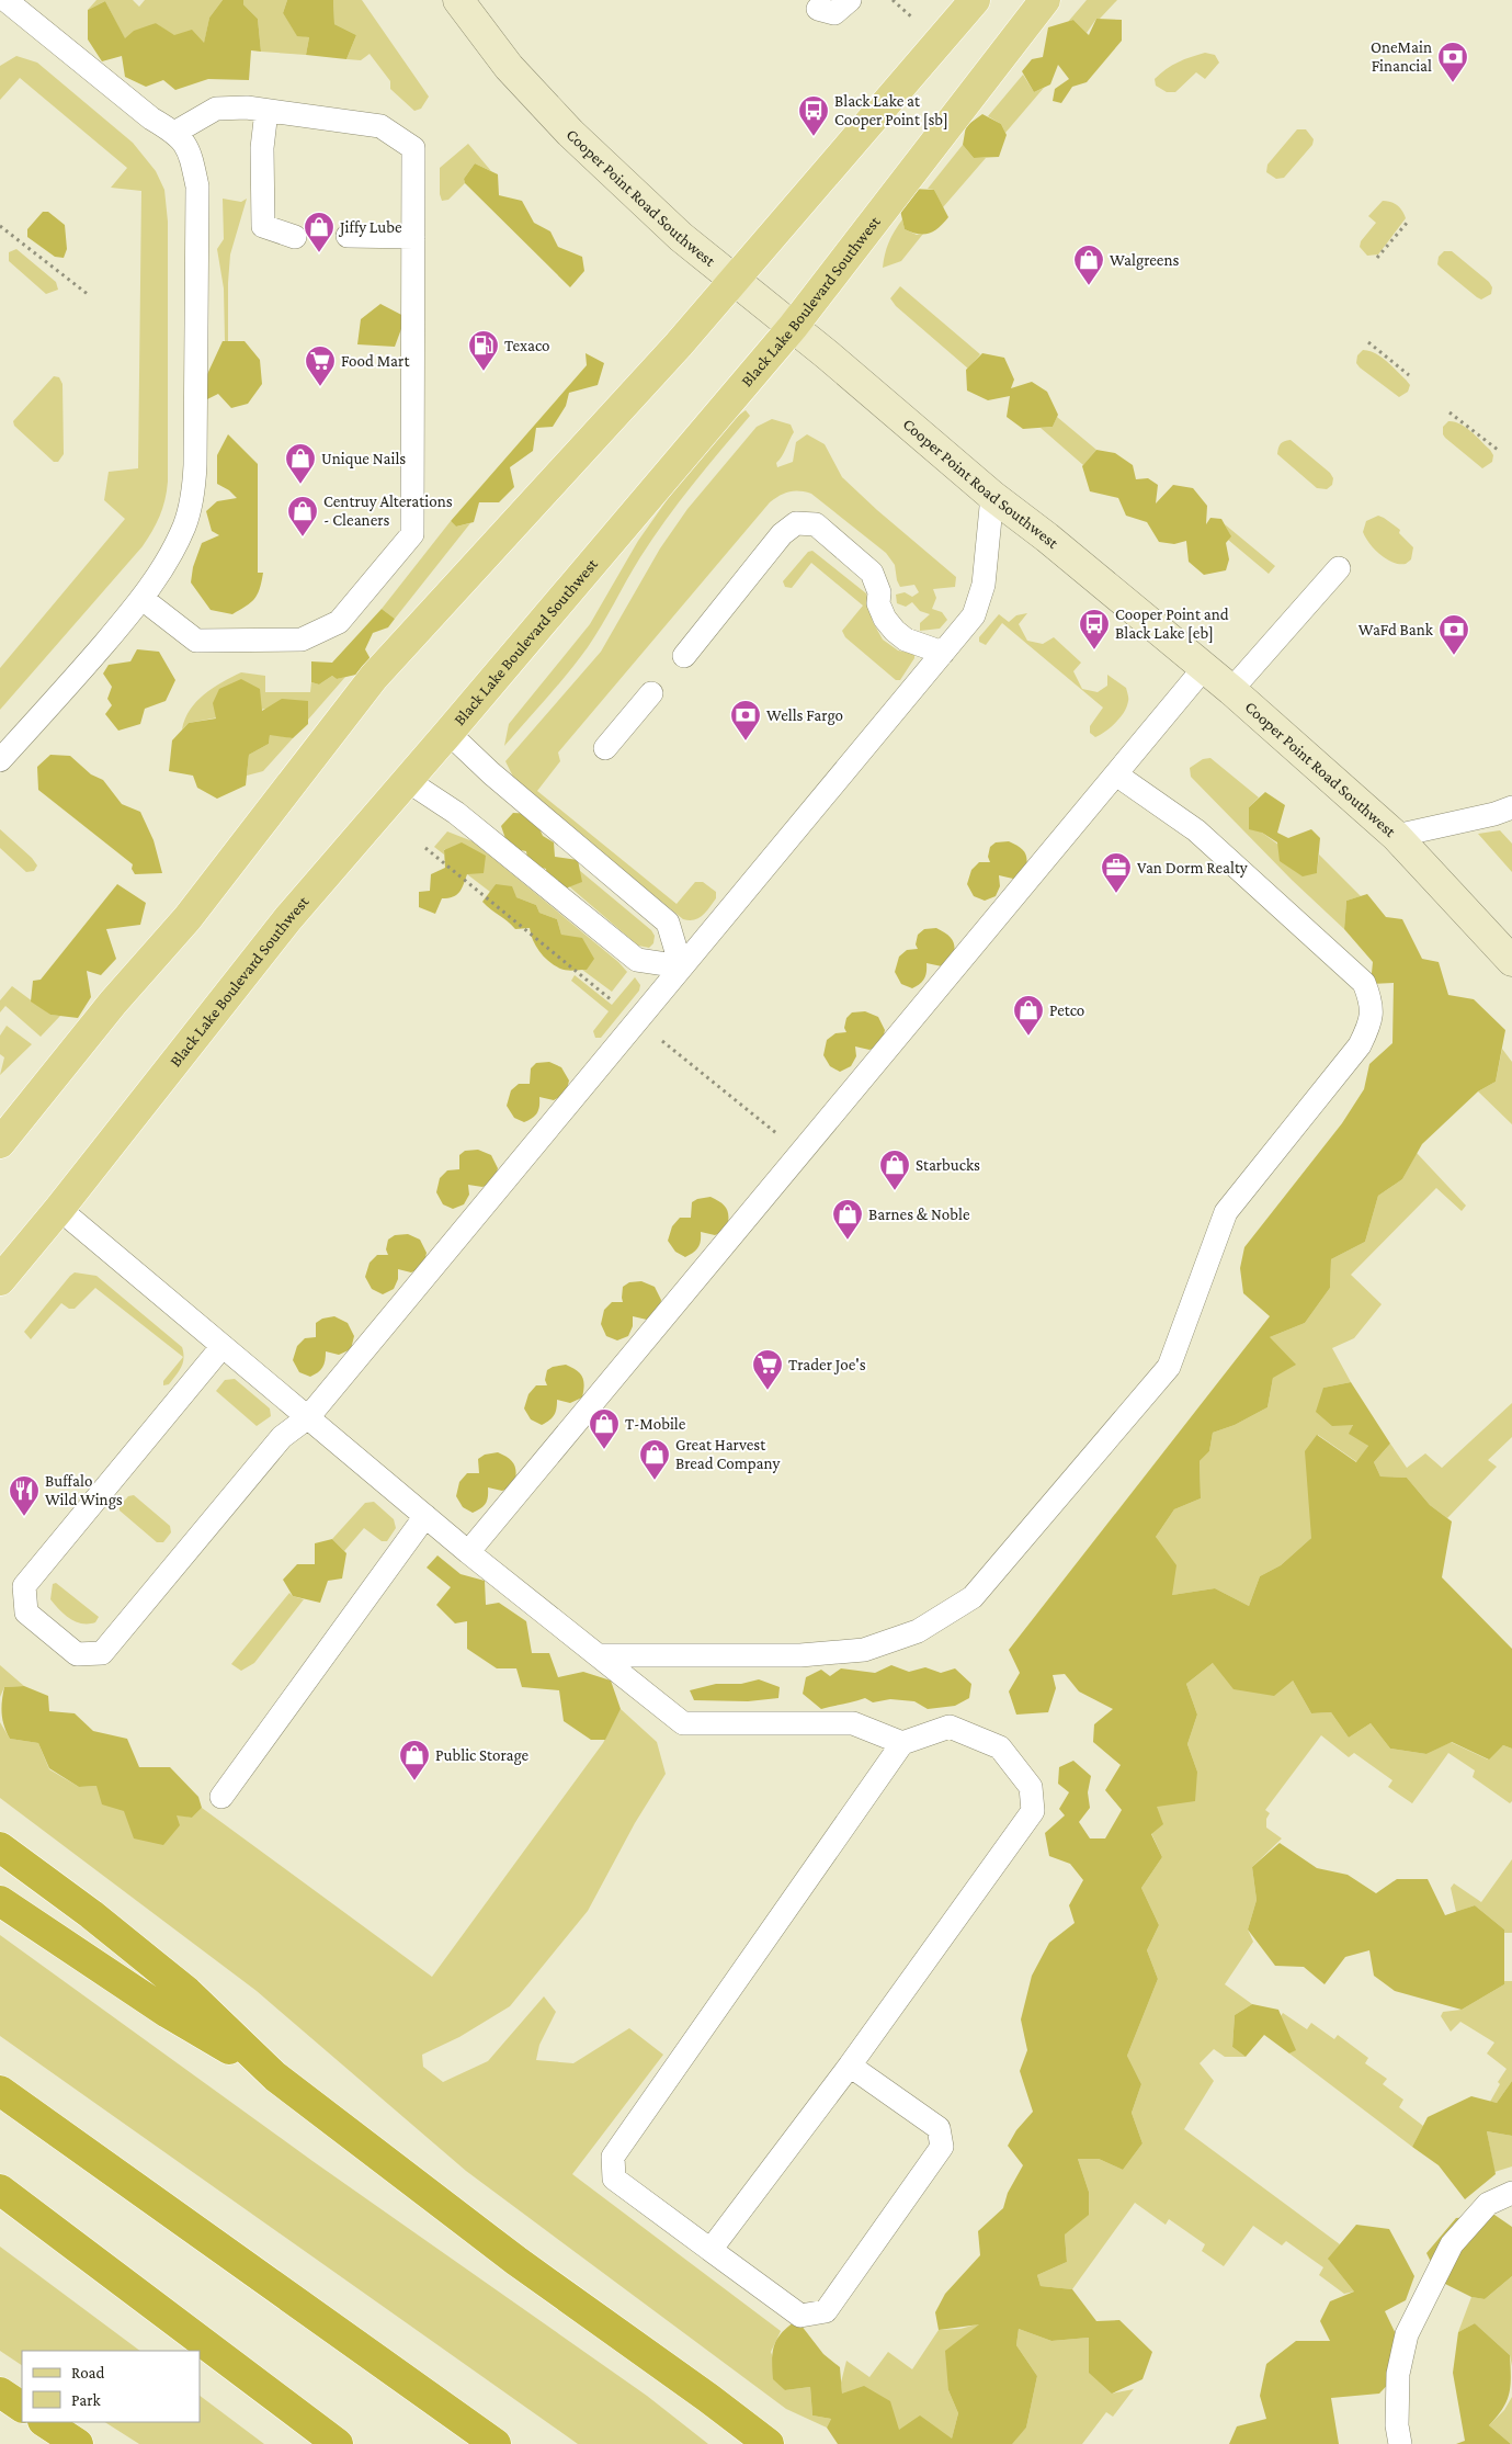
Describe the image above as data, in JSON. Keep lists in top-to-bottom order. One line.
{"streets":{"main road":["Cooper Point Road Southwest","Black Lake Boulevard Southwest"]},"crossings":[["Cooper Point Road Southwest","Black Lake Boulevard Southwest"]],"places":{"bank":["OneMain Financial","WaFd Bank","Wells Fargo"],"bus stop":["Black Lake at Cooper Point [sb]","Cooper Point and Black Lake [eb]"],"shop":["Jiffy Lube","Walgreens","Unique Nails","Centruy Alterations - Cleaners","Petco","Starbucks","Barnes & Noble","T-Mobile","Great Harvest Bread Company","Public Storage"],"fuel station":["Texaco"],"supermarket":["Food Mart","Trader Joe's"],"office":["Van Dorm Realty"],"restaurant":["Buffalo Wild Wings"]},"legend":["Road","Park"]}
